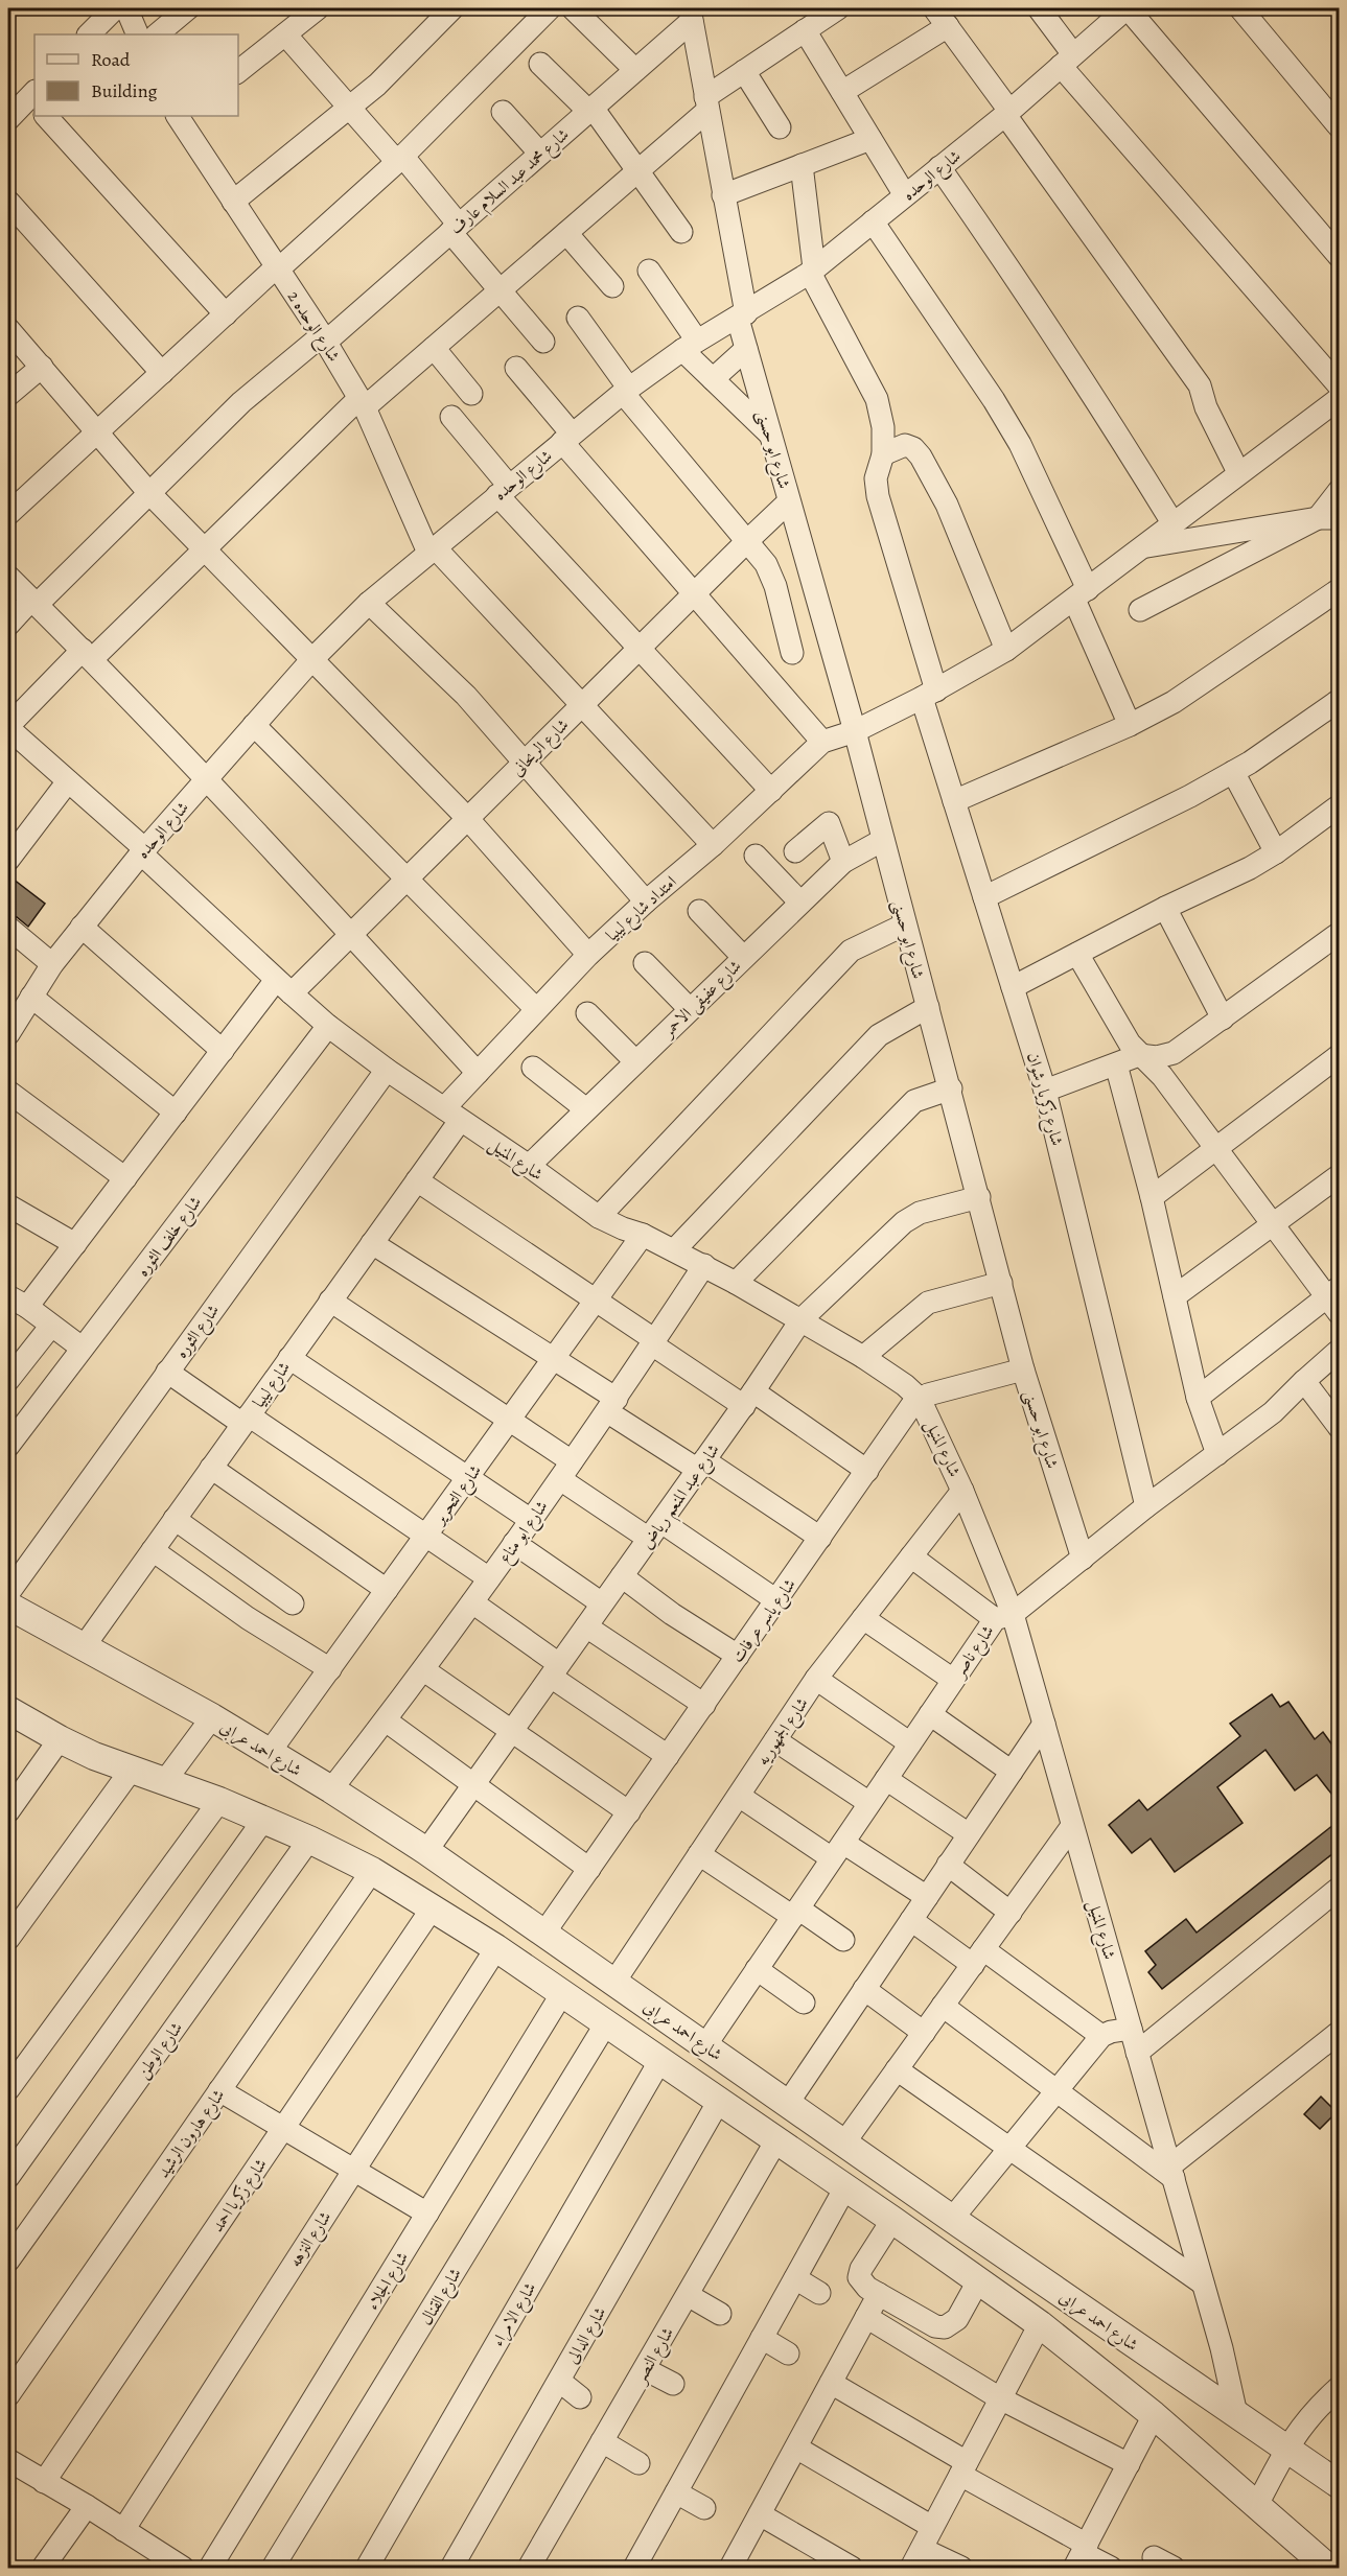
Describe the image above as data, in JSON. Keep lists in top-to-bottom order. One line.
{"streets":{"street":["شارع الوحده","شارع محمد عبد السلام عارف","شارع الوحده 2","شارع ابو حسنى","شارع الريحانى","امتداد شارع ليبيا","شارع عفيفى الاحمر","شارع زكريا رشوان","شارع المنيل","شارع خلف الثوره","شارع الثوره","شارع ليبيا","شارع التحرير","شارع عبد المنعم رياض","شارع ابو مناع","شارع ياسر عرفات","شارع ناصر","شارع الجمهوريه","شارع احمد عرابى","شارع الوطن","شارع هارون الرشيد","شارع زكريا احمد","شارع النزهه","شارع الجلاء","شارع القنال","شارع الامراء","شارع الدالى","شارع النصر"]},"crossings":[["شارع الوحده","شارع الوحده 2"],["شارع الوحده","شارع ابو حسنى"],["شارع الوحده","شارع زكريا رشوان"],["شارع الوحده","شارع المنيل"],["شارع محمد عبد السلام عارف","شارع الوحده 2"],["شارع محمد عبد السلام عارف","شارع ابو حسنى"],["شارع الوحده 2","شارع الريحانى"],["شارع الوحده 2","امتداد شارع ليبيا"],["شارع ابو حسنى","شارع الريحانى"],["شارع ابو حسنى","امتداد شارع ليبيا"],["شارع ابو حسنى","شارع عفيفى الاحمر"],["شارع ابو حسنى","شارع عبد المنعم رياض"],["شارع ابو حسنى","شارع ناصر"],["شارع الريحانى","شارع المنيل"],["امتداد شارع ليبيا","شارع زكريا رشوان"],["امتداد شارع ليبيا","شارع المنيل"],["امتداد شارع ليبيا","شارع ليبيا"],["شارع عفيفى الاحمر","شارع المنيل"],["شارع زكريا رشوان","شارع ناصر"],["شارع المنيل","شارع خلف الثوره"],["شارع المنيل","شارع الثوره"],["شارع المنيل","شارع ليبيا"],["شارع المنيل","شارع التحرير"],["شارع المنيل","شارع عبد المنعم رياض"],["شارع المنيل","شارع ابو مناع"],["شارع المنيل","شارع ياسر عرفات"],["شارع المنيل","شارع ناصر"],["شارع المنيل","شارع الجمهوريه"],["شارع المنيل","شارع احمد عرابى"],["شارع ليبيا","شارع احمد عرابى"],["شارع التحرير","شارع احمد عرابى"],["شارع عبد المنعم رياض","شارع احمد عرابى"],["شارع ابو مناع","شارع احمد عرابى"],["شارع ياسر عرفات","شارع احمد عرابى"],["شارع ناصر","شارع احمد عرابى"],["شارع الجمهوريه","شارع احمد عرابى"]],"legend":["Road","Building"]}
